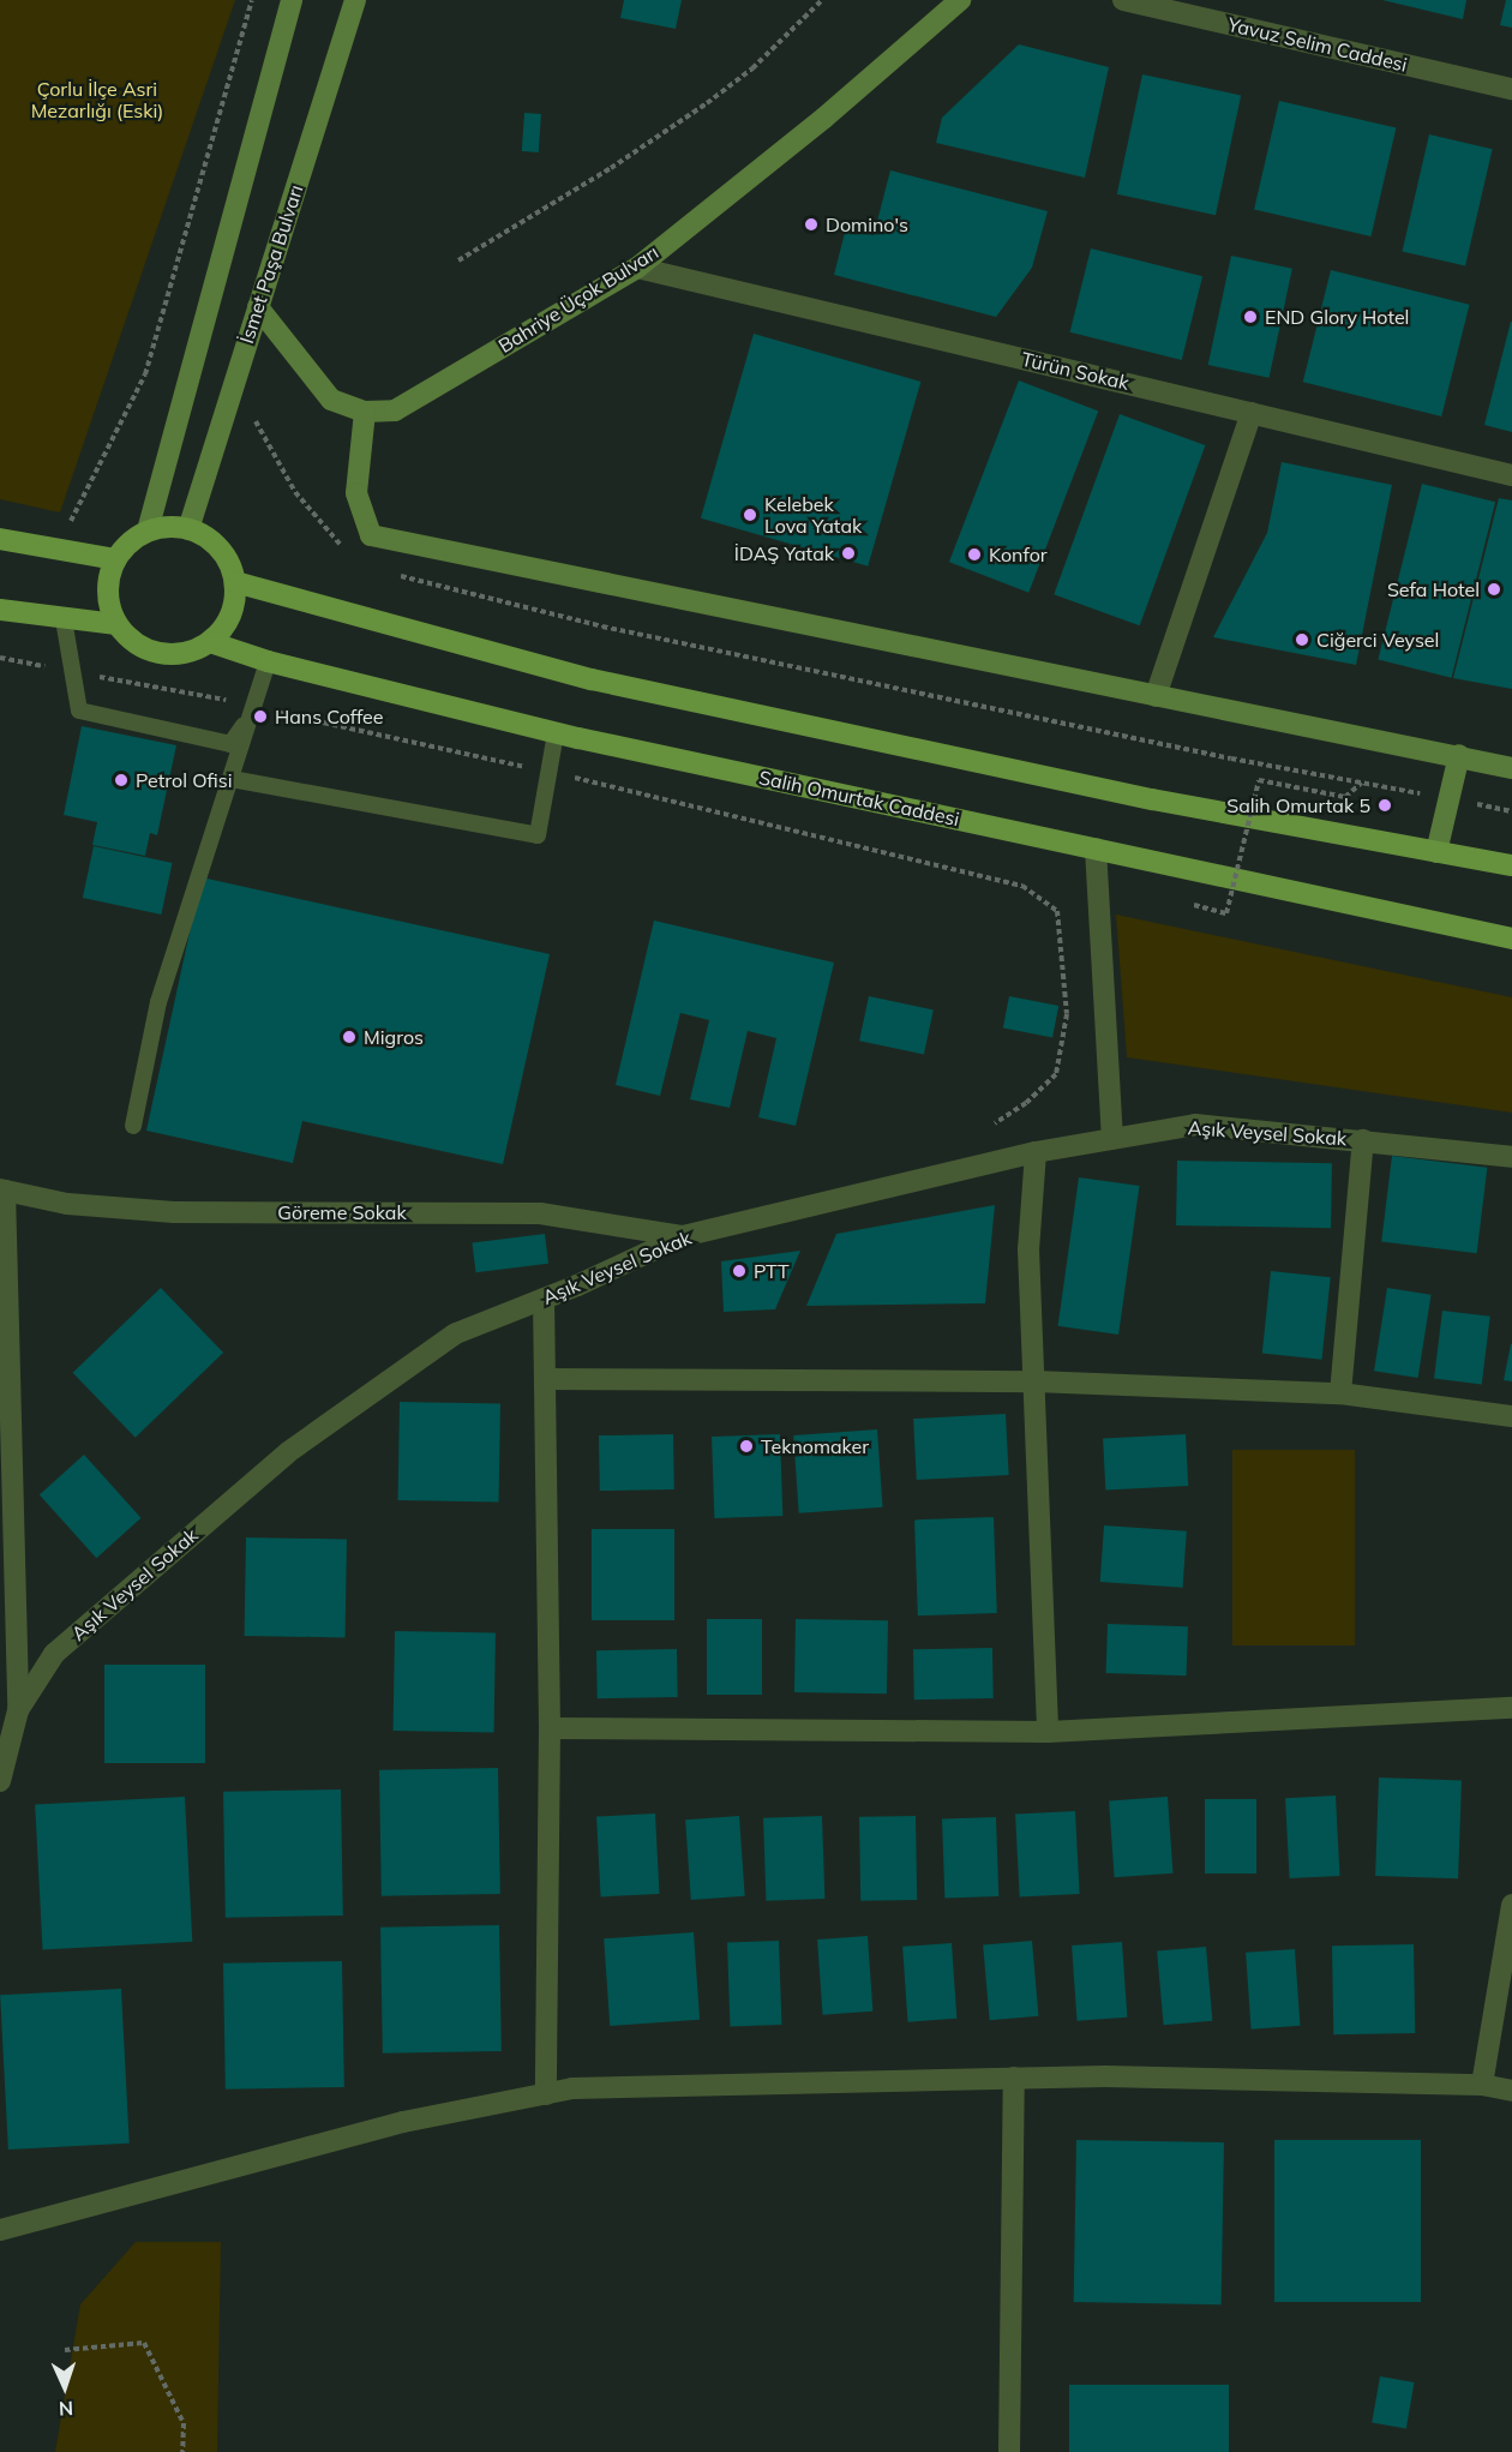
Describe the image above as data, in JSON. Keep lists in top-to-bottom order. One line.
{"streets":{"main road":["Salih Omurtak Caddesi"],"street":["Yavuz Selim Caddesi","İsmet Paşa Bulvarı","Bahriye Üçok Bulvarı","Türün Sokak","Aşık Veysel Sokak","Göreme Sokak"]},"crossings":[["İsmet Paşa Bulvarı","Bahriye Üçok Bulvarı"],["İsmet Paşa Bulvarı","Salih Omurtak Caddesi"],["Bahriye Üçok Bulvarı","Türün Sokak"],["Aşık Veysel Sokak","Göreme Sokak"]],"parks":["Çorlu İlçe Asri Mezarlığı (Eski)"],"places":["Domino's","END Glory Hotel","Kelebek Lova Yatak","İDAŞ Yatak","Konfor","Sefa Hotel","Ciğerci Veysel","Hans Coffee","Petrol Ofisi","Salih Omurtak 5","Migros","PTT","Teknomaker"],"north":"bottom"}
